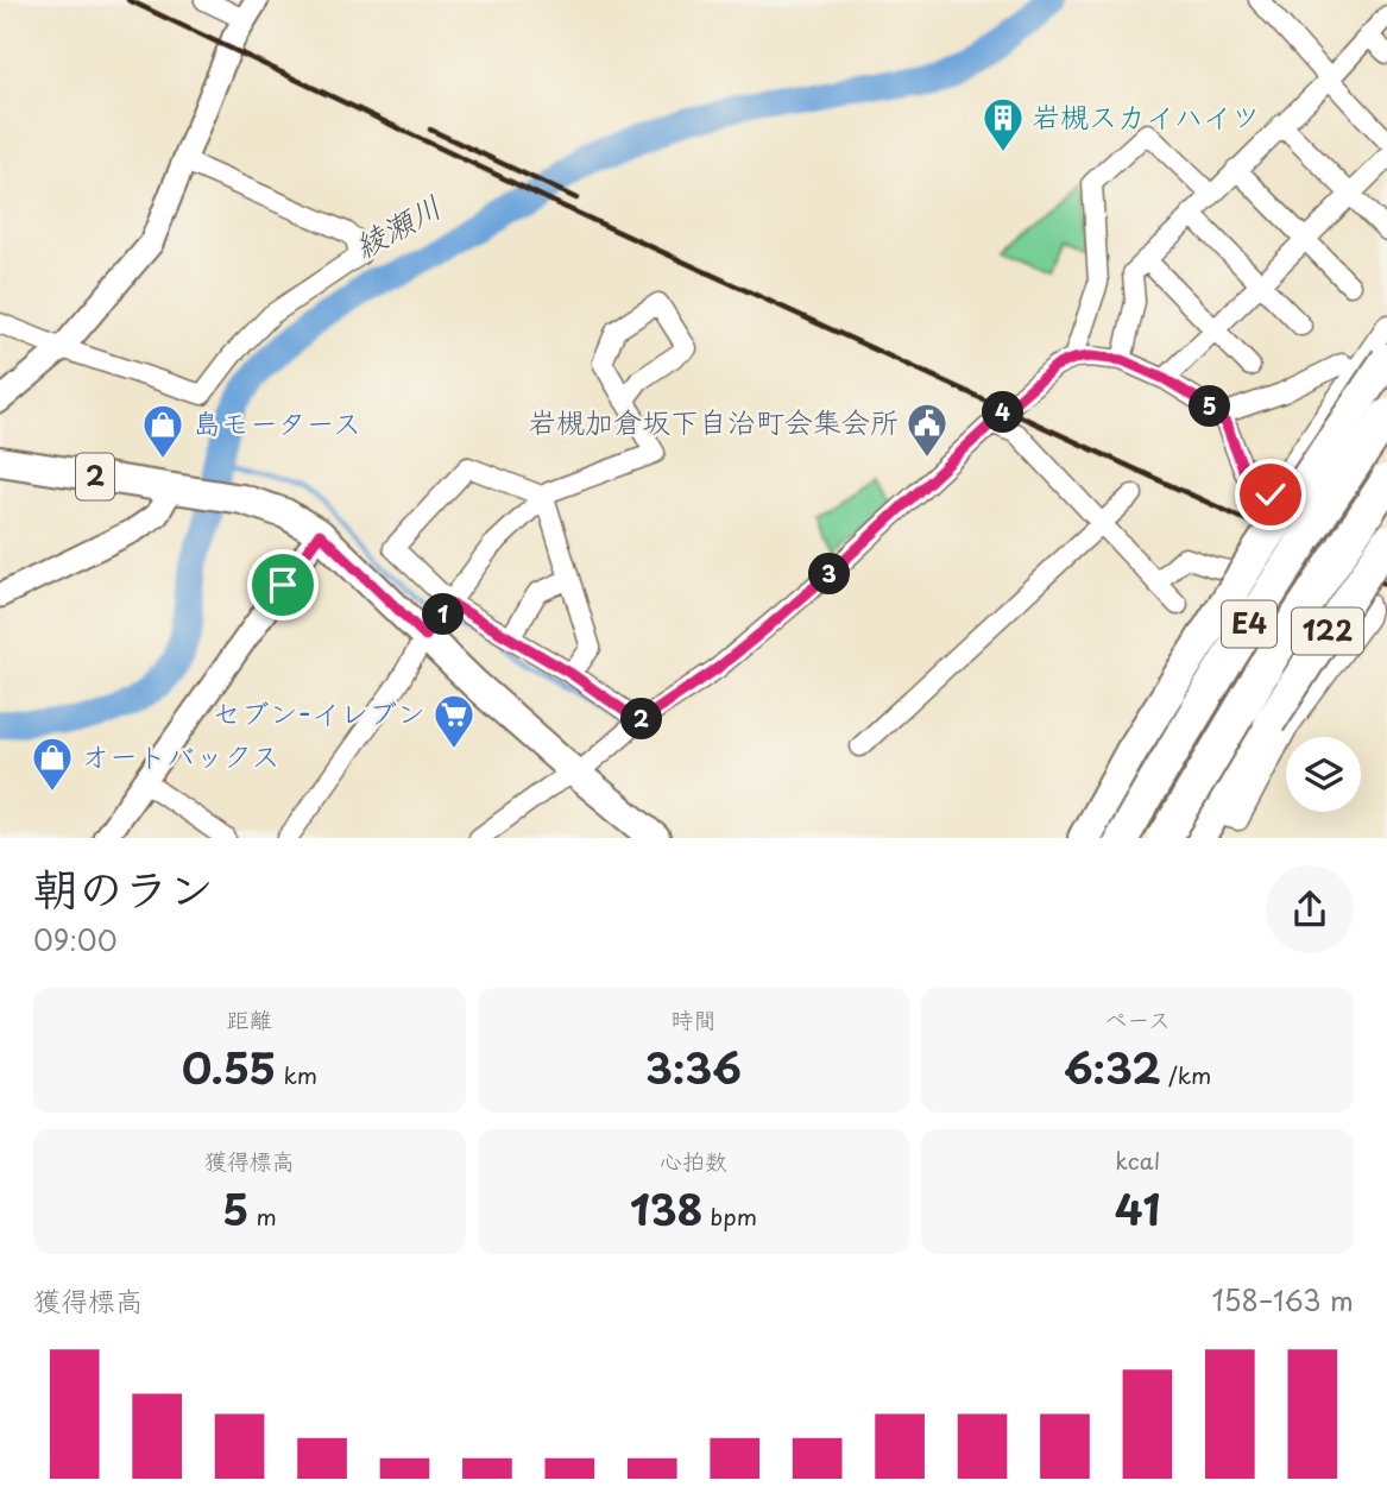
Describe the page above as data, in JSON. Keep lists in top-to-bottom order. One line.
{"streets":{"highway":["E4","122"],"main road":["2"]},"water":["綾瀬川"],"places":{"building":["岩槻スカイハイツ"],"public building":["岩槻加倉坂下自治町会集会所"],"shop":["島モータース","オートバックス"],"supermarket":["セブン-イレブン"]},"page":{"pins":["5","4","3","1","2"],"heading":["朝のラン","09:00"],"stats":[["距離","0.55 km"],["時間","3:36"],["ペース","6:32 /km"],["獲得標高","5 m"],["心拍数","138 bpm"],["kcal","41"]],"chart":["獲得標高","158–163 m"]}}
